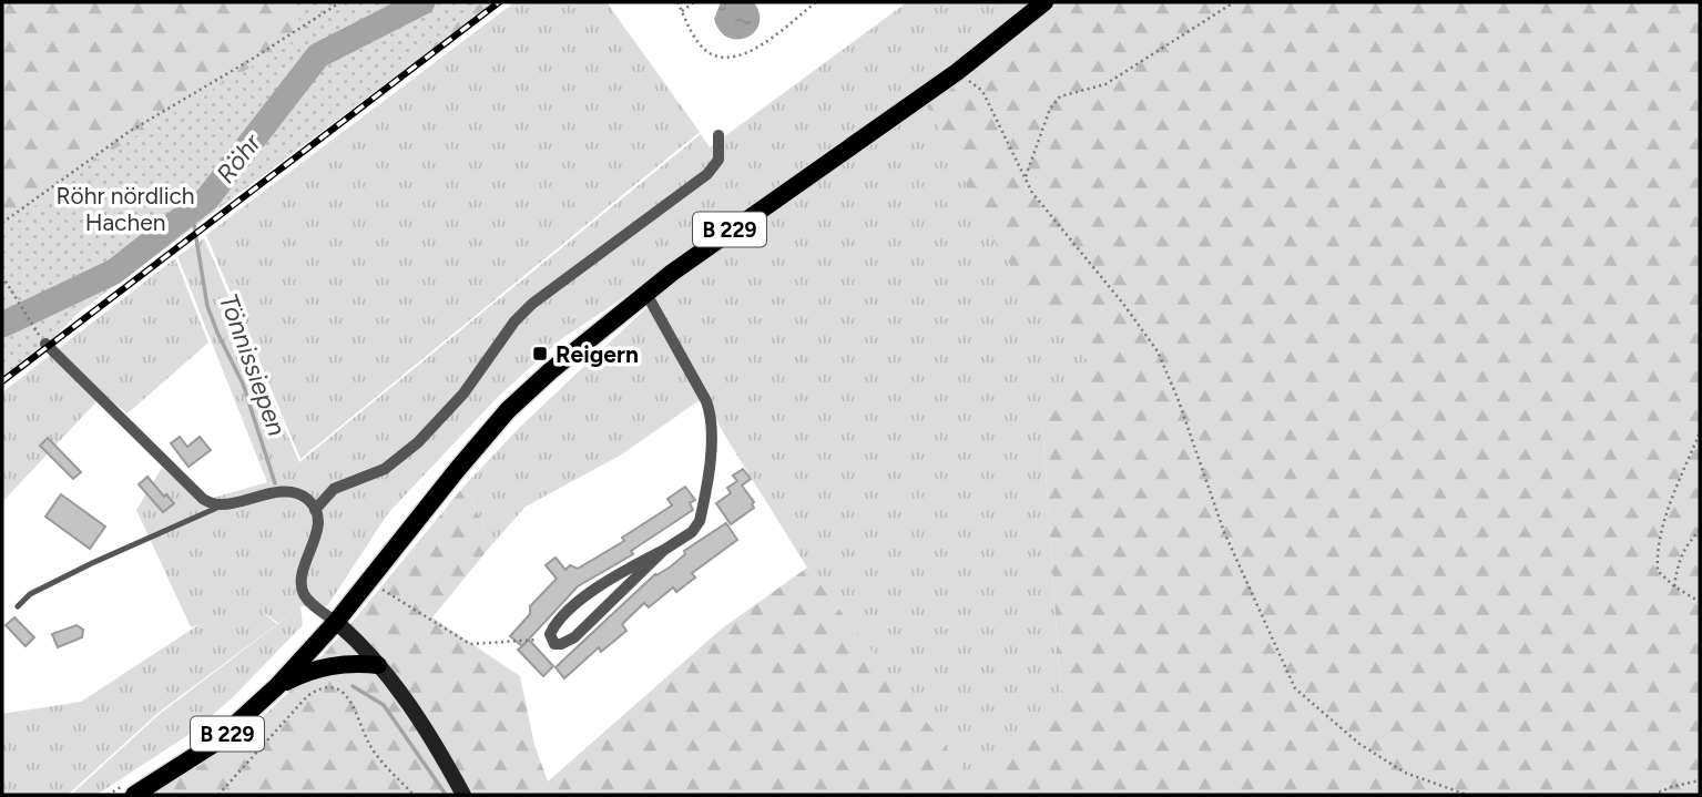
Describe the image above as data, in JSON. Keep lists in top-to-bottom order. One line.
{"streets":{"main road":["B 229"]},"water":["Röhr","Tönnissiepen"],"parks":["Röhr nördlich Hachen"],"places":{"transit":["Reigern"]}}
